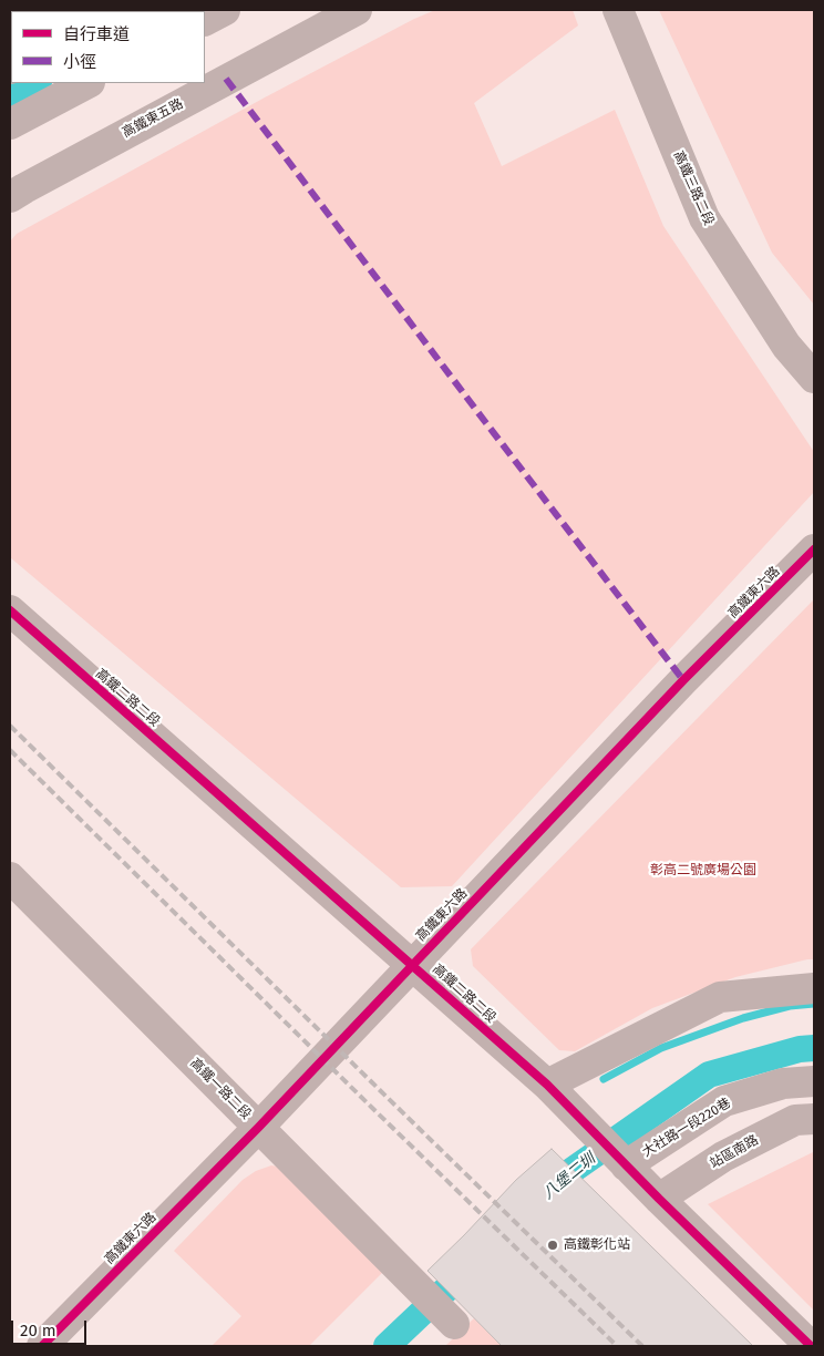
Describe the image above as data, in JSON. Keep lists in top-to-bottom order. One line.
{"streets":{"street":["高鐵東五路","高鐵三路二段","高鐵東六路","高鐵二路二段","高鐵一路二段","大社路一段220巷","站區南路"]},"crossings":[["高鐵東六路","高鐵二路二段"],["高鐵東六路","高鐵一路二段"],["高鐵二路二段","大社路一段220巷"],["高鐵二路二段","站區南路"]],"water":["八堡二圳"],"parks":["彰高二號廣場公園"],"places":["高鐵彰化站"],"legend":["自行車道","小徑"],"scale_bar":"20 m"}
